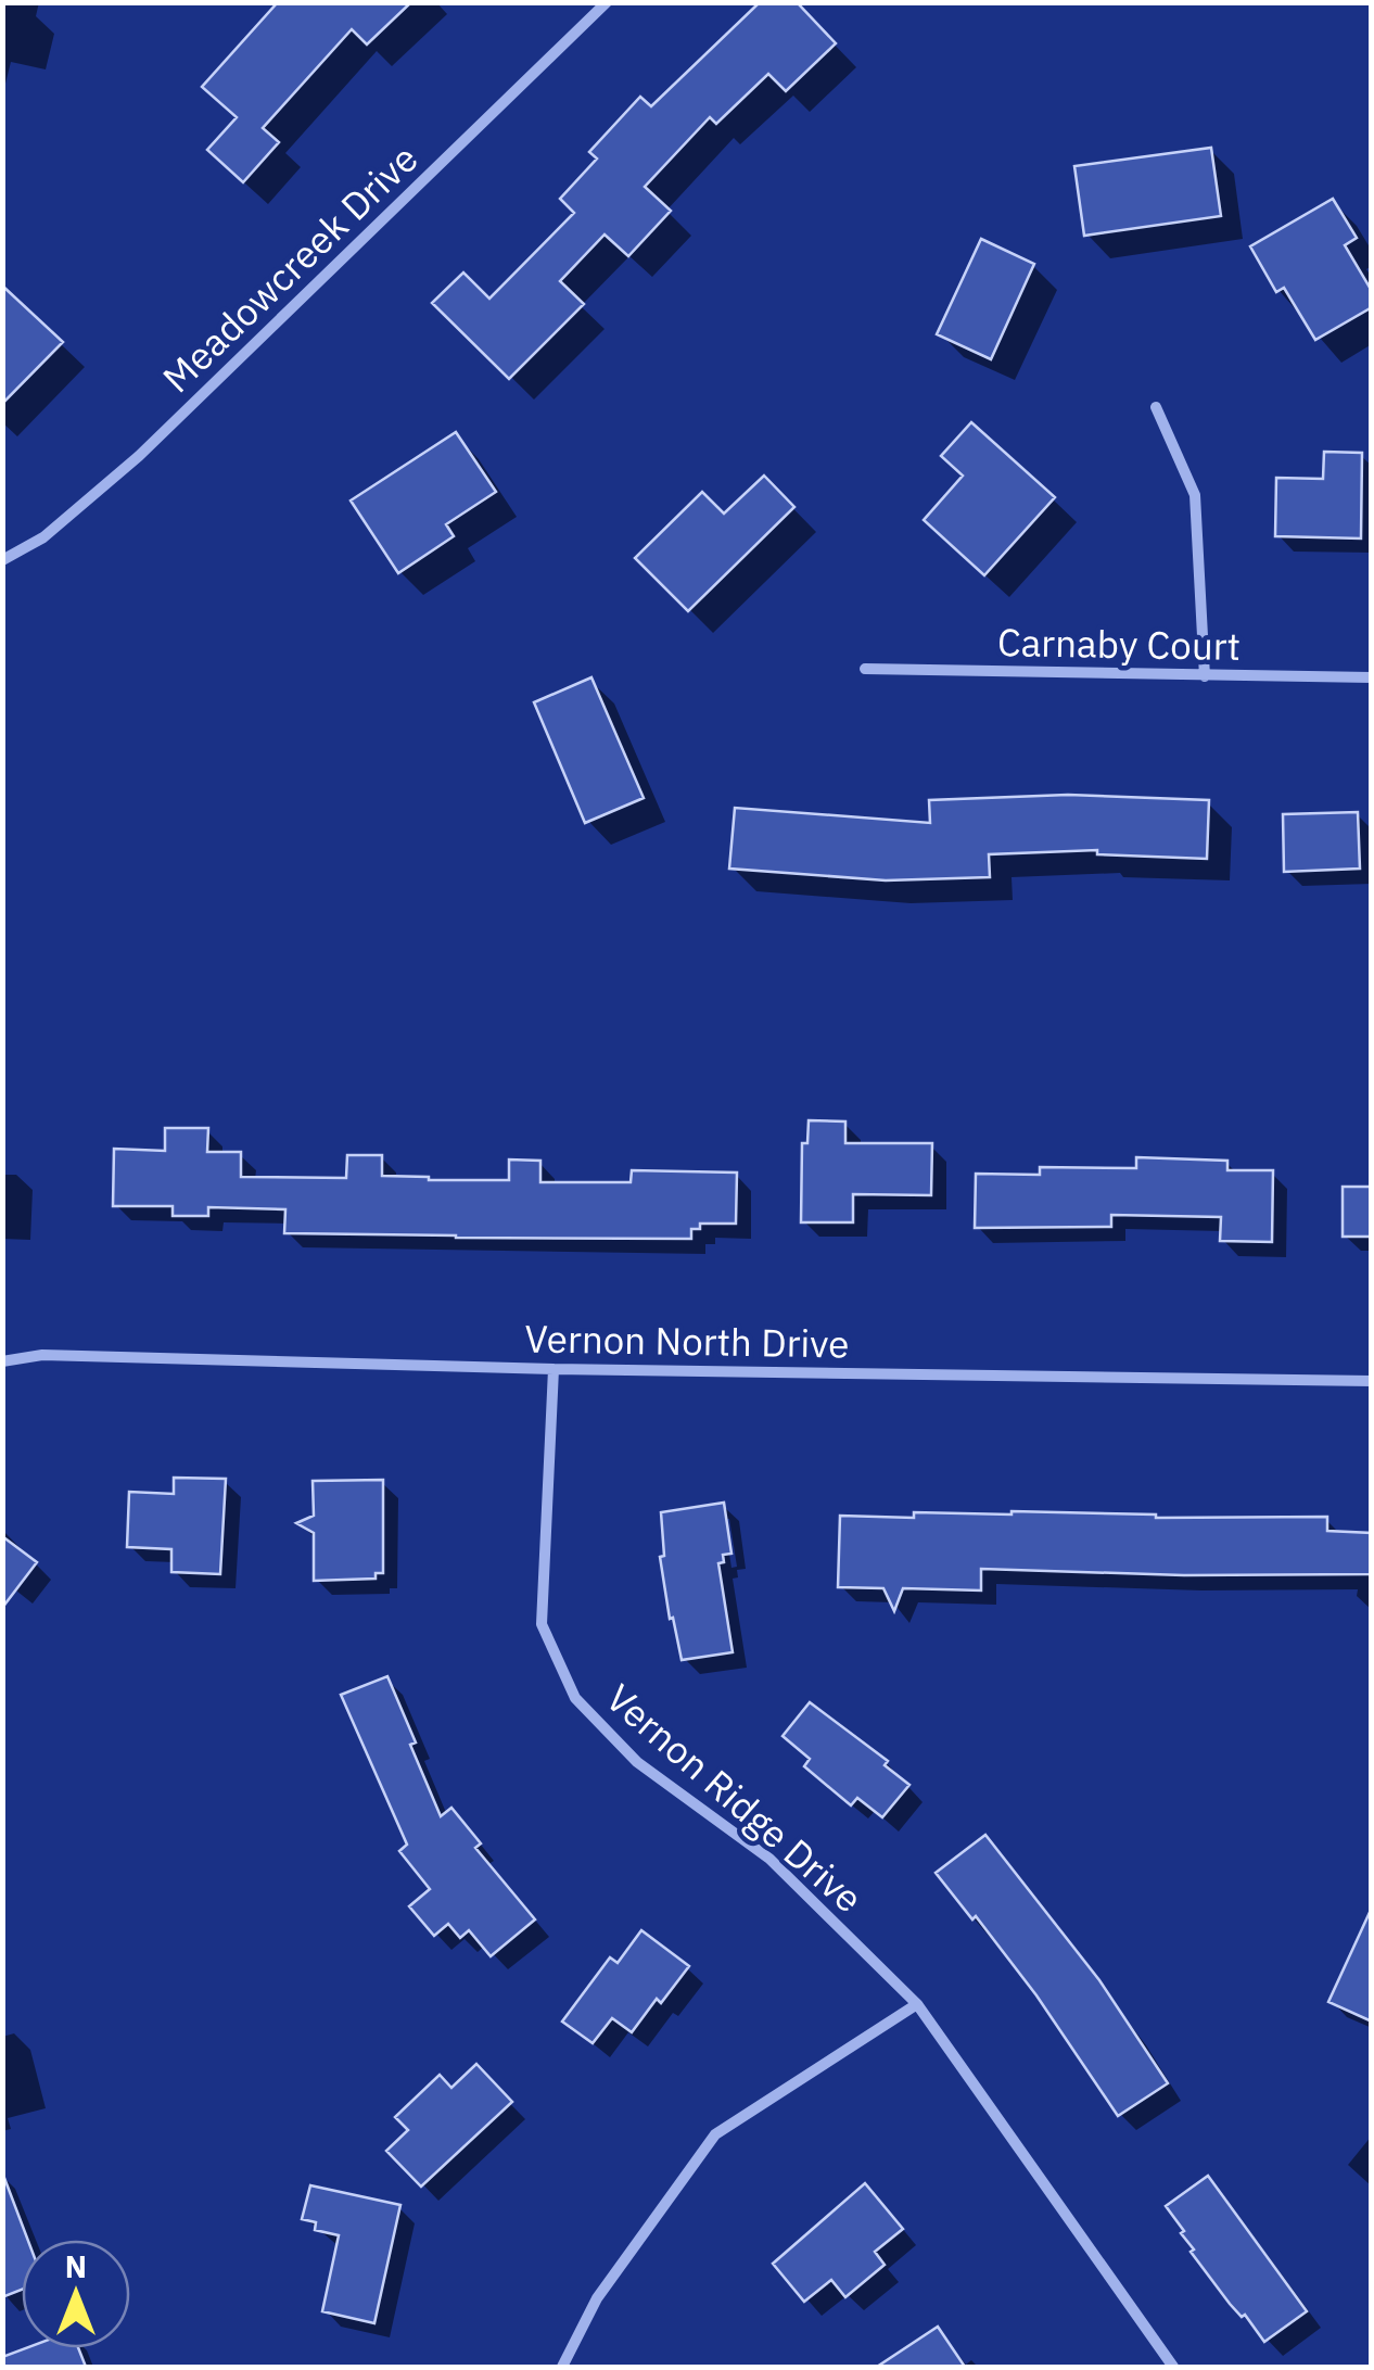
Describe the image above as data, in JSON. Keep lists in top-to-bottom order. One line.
{"streets":{"street":["Meadowcreek Drive","Carnaby Court","Vernon North Drive","Vernon Ridge Drive"]},"crossings":[["Vernon North Drive","Vernon Ridge Drive"]],"north":"top"}
